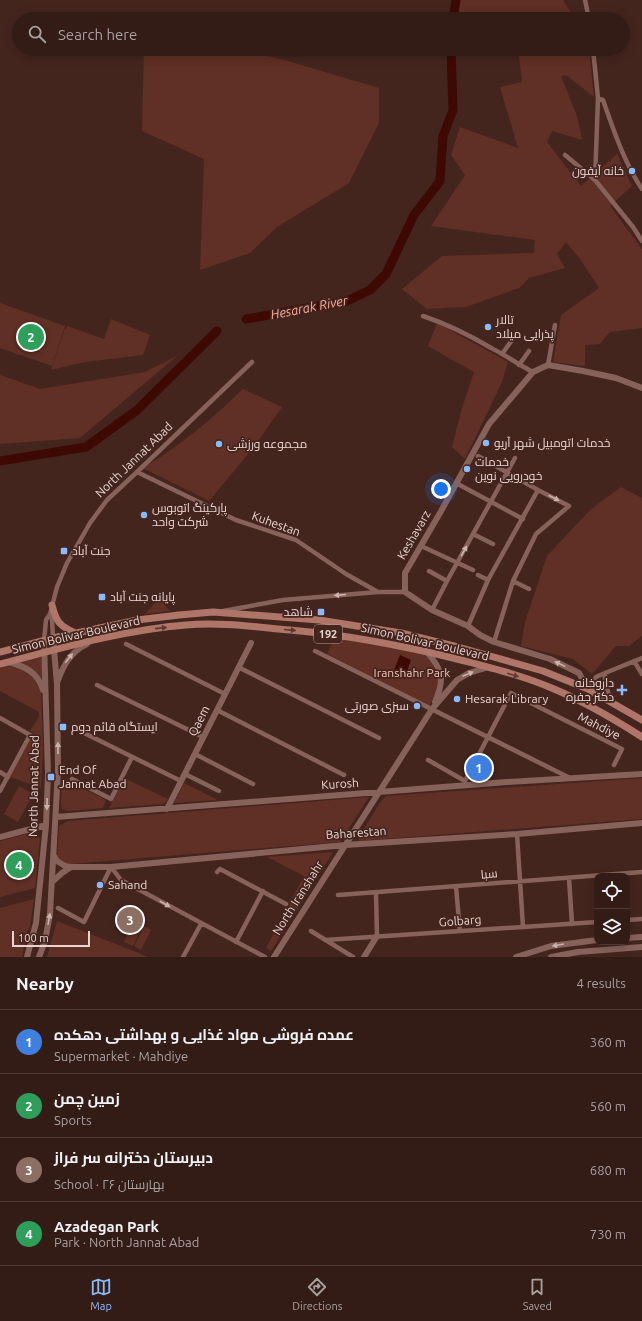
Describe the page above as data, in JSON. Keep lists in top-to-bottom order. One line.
{"streets":{"main road":["192","Simon Bolivar Boulevard"],"street":["North Jannat Abad","Kuhestan","Keshavarz","Qaem","Mahdiye","Kurosh","Baharestan","سبا","North Iranshahr","Golbarg"]},"crossings":[["North Jannat Abad","Kuhestan"],["North Jannat Abad","Simon Bolivar Boulevard"],["North Jannat Abad","Kurosh"],["Kuhestan","Keshavarz"],["Qaem","Kurosh"],["Kurosh","North Iranshahr"],["Baharestan","North Iranshahr"]],"water":["Hesarak River"],"parks":["Iranshahr Park"],"places":{"other":["خانه آیفون","تالار پذرایی میلاد","خدمات اتومبیل شهر آریو","مجموعه ورزشی","خدمات خودرویی نوین","پارکینگ اتوبوس شرکت واحد","Hesarak Library","سبزی صورتی","Sahand"],"transit":["جنت آباد","پایانه جنت آباد","شاهد","ایستگاه قائم دوم","End Of Jannat Abad"],"health":["داروخانه دکتر جفره"]},"scale_bar":"100 m","page":{"search":"Search here","pins":["2","1","4","3"],"scale":"100 m","heading":["Nearby","4 results"],"list":[{"mark":"1","name":"عمده فروشی مواد غذایی و بهداشتی دهکده","note":"Supermarket · Mahdiye","value":"360 m"},{"mark":"2","name":"زمین چمن","note":"Sports","value":"560 m"},{"mark":"3","name":"دبیرستان دخترانه سر فراز","note":"School · بهارستان ۲۶","value":"680 m"},{"mark":"4","name":"Azadegan Park","note":"Park · North Jannat Abad","value":"730 m"}],"nav":["Map","Directions","Saved"]}}
